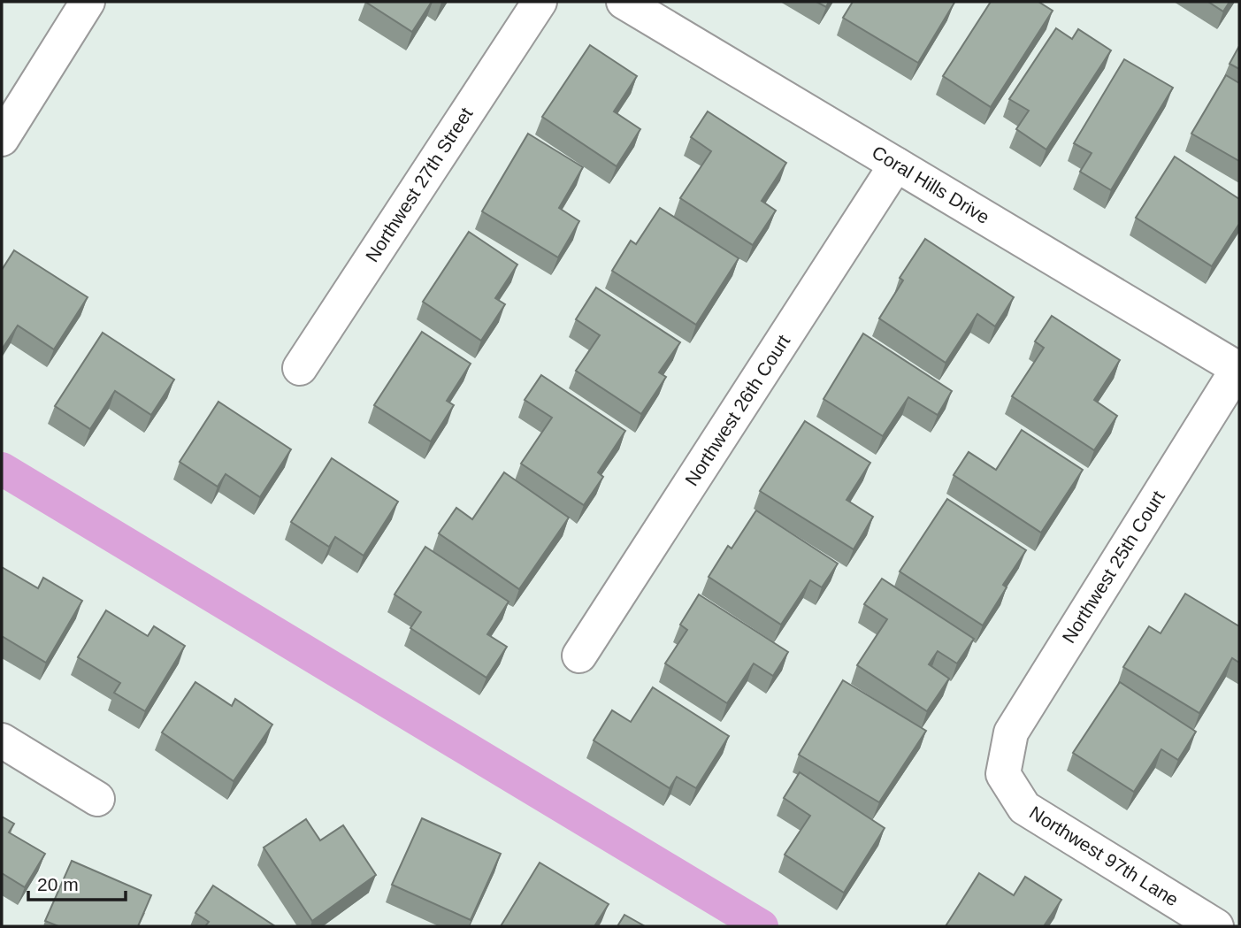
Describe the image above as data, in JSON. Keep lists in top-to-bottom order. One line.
{"streets":{"street":["Northwest 27th Street","Coral Hills Drive","Northwest 26th Court","Northwest 25th Court","Northwest 97th Lane"]},"crossings":[["Coral Hills Drive","Northwest 26th Court"],["Coral Hills Drive","Northwest 25th Court"],["Northwest 25th Court","Northwest 97th Lane"]],"scale_bar":"20 m"}
